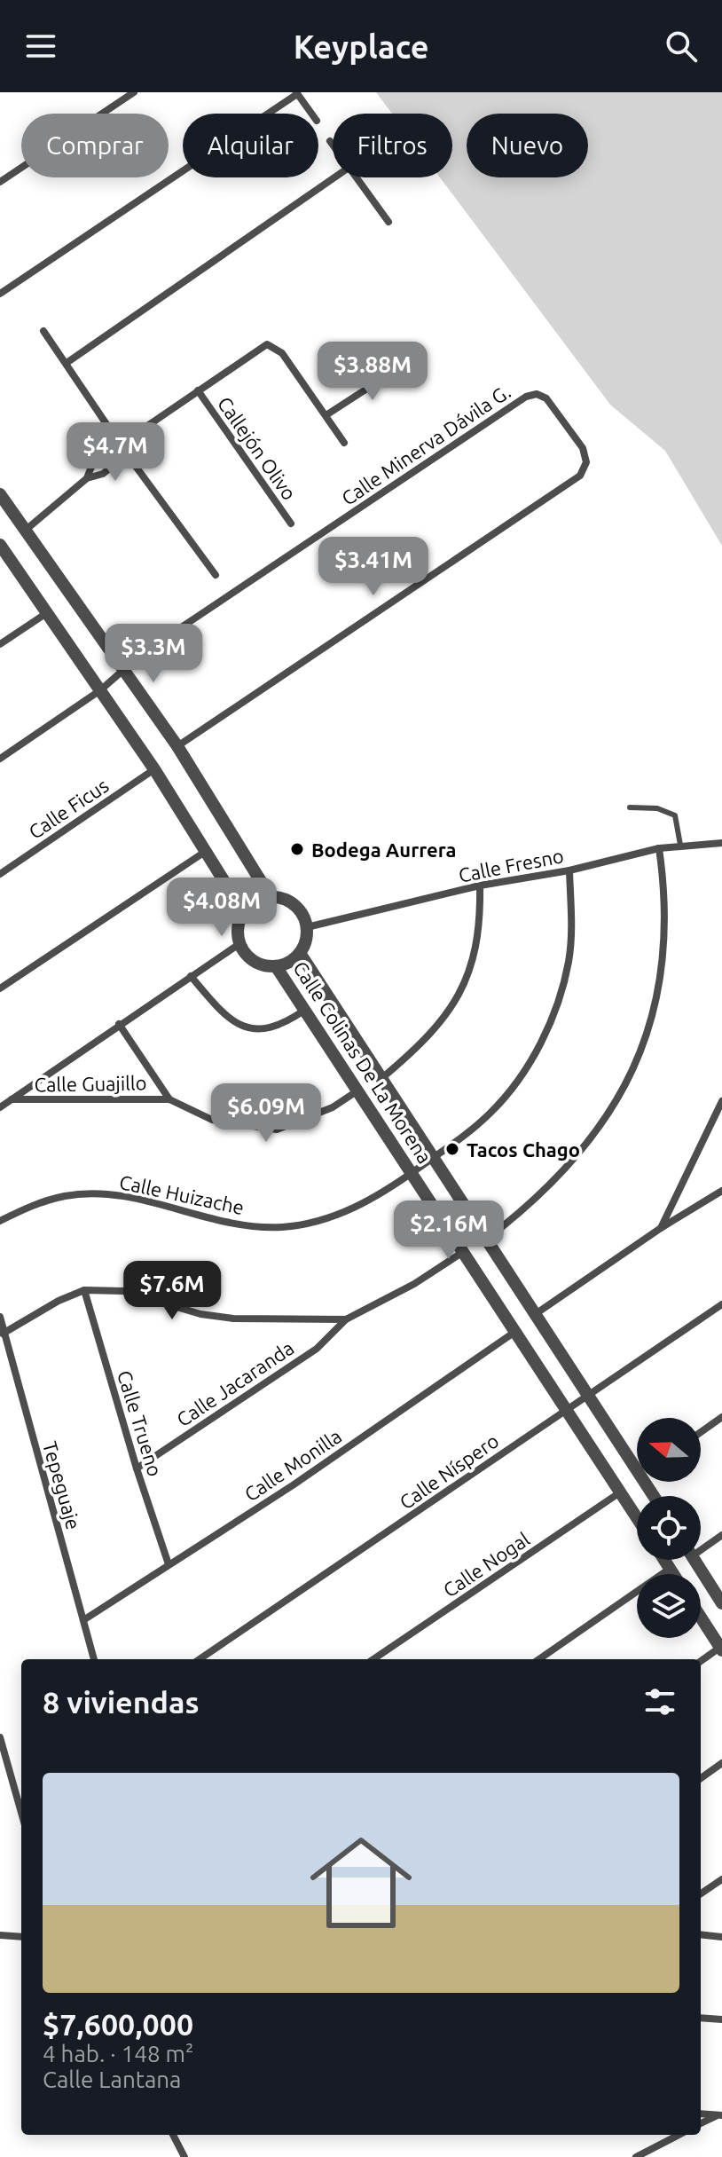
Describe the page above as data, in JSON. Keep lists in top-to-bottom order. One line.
{"streets":{"street":["Calle Minerva Dávila G.","Callejón Olivo","Calle Ficus","Calle Fresno","Calle Colinas De La Morena","Calle Guajillo","Calle Huizache","Calle Jacaranda","Calle Trueno","Calle Monilla","Calle Níspero","Tepeguaje","Calle Nogal"]},"crossings":[["Calle Fresno","Calle Colinas De La Morena"],["Calle Fresno","Calle Huizache"],["Calle Colinas De La Morena","Calle Guajillo"],["Calle Colinas De La Morena","Calle Huizache"],["Calle Colinas De La Morena","Calle Monilla"],["Calle Colinas De La Morena","Calle Níspero"],["Calle Colinas De La Morena","Calle Nogal"],["Calle Jacaranda","Calle Trueno"],["Calle Trueno","Calle Monilla"],["Calle Monilla","Tepeguaje"]],"places":["Bodega Aurrera","Tacos Chago"],"north":"left","page":{"header":"Keyplace","chip":["Comprar","Alquilar","Filtros","Nuevo"],"price":["$3.88M","$4.7M","$3.41M","$3.3M","$4.08M","$6.09M","$2.16M","$7.6M"],"heading":"8 viviendas","list":[{"name":"$7,600,000","note":"4 hab. · 148 m² · Calle Lantana"}]}}
